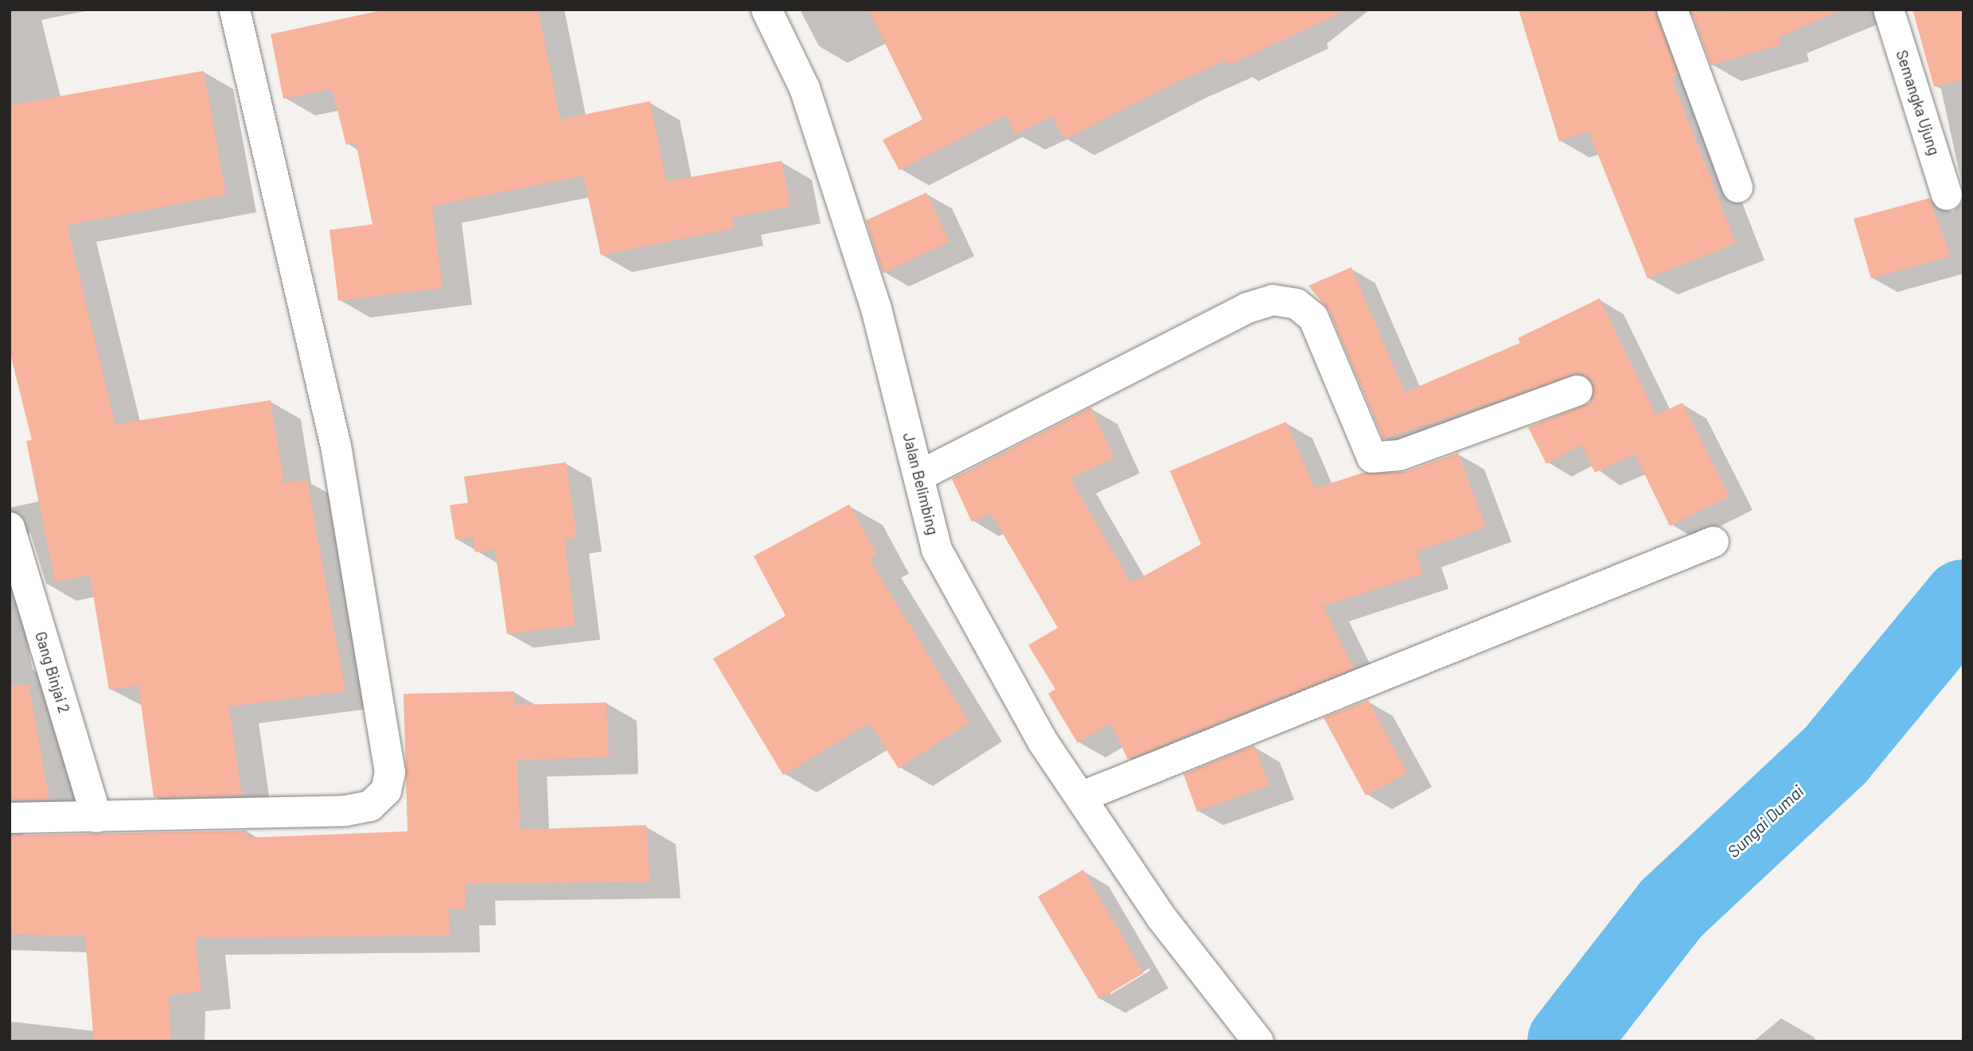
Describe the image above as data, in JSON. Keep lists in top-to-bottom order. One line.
{"streets":{"street":["Semangka Ujung","Jalan Belimbing","Gang Binjai 2"]},"water":["Sungai Dumai"]}
